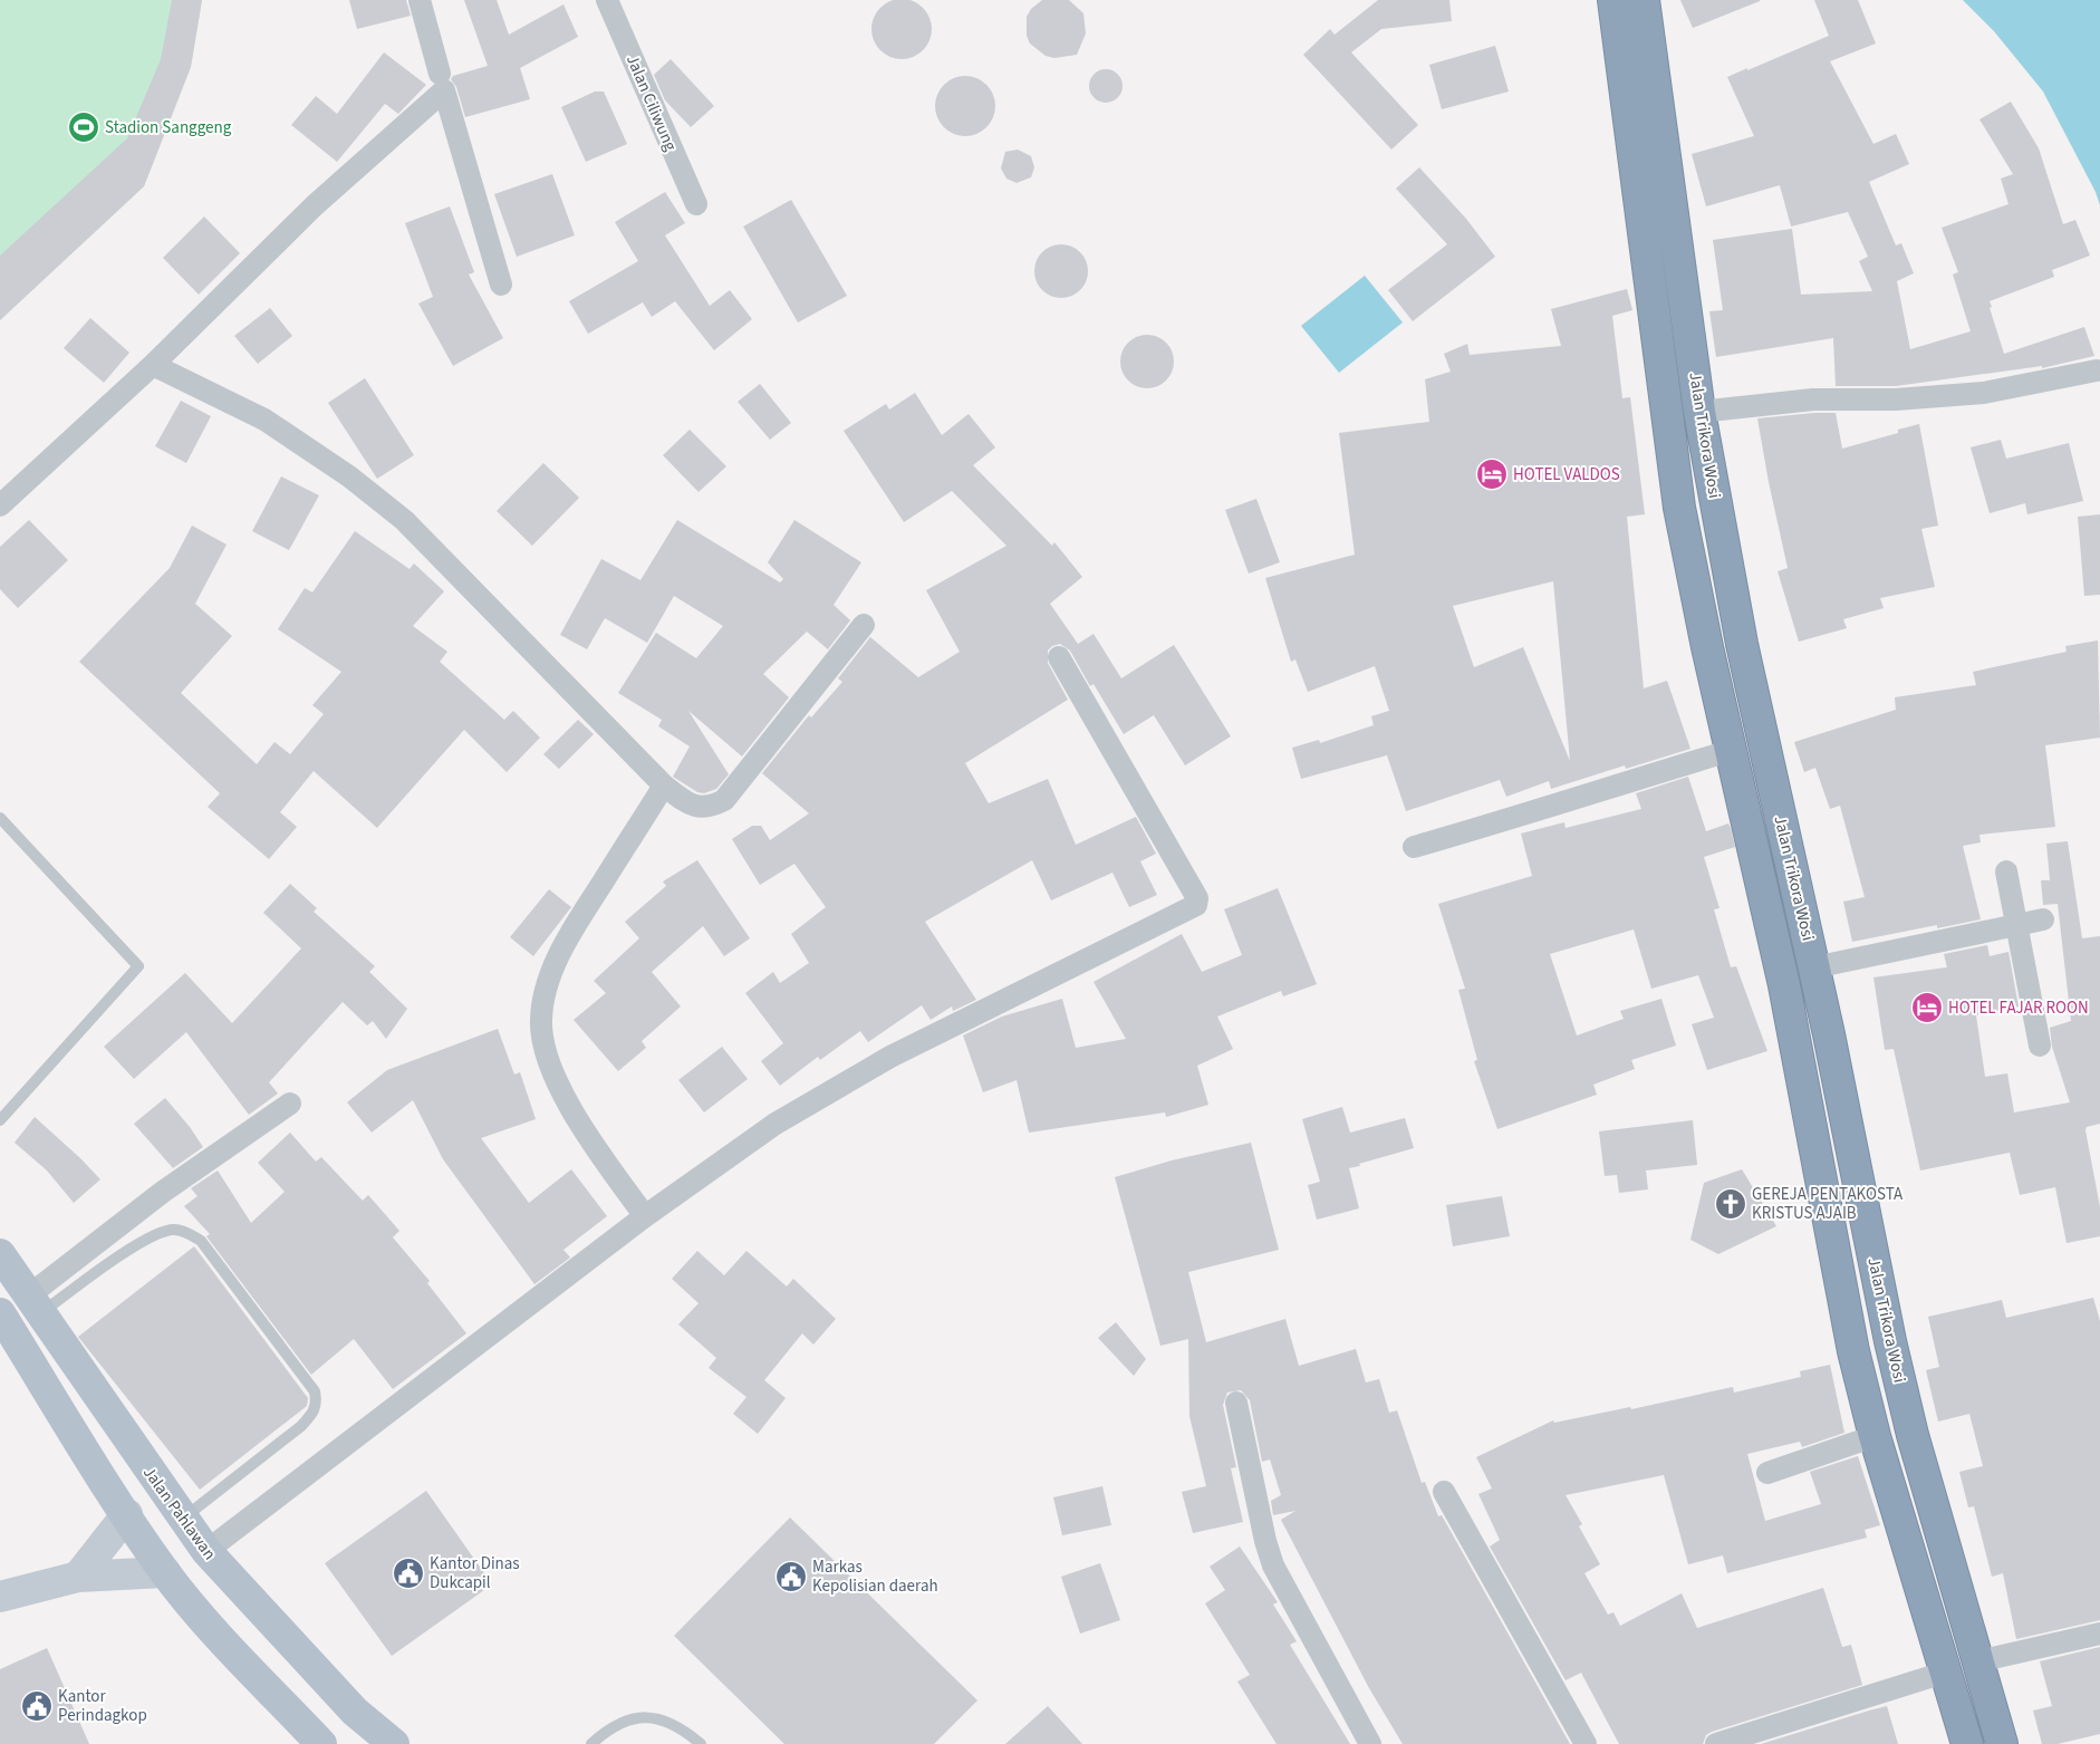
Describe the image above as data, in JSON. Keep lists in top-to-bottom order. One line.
{"streets":{"highway":["Jalan Trikora Wosi"],"main road":["Jalan Pahlawan"],"street":["Jalan Ciliwung"]},"places":{"sports":["Stadion Sanggeng"],"hotel":["HOTEL VALDOS","HOTEL FAJAR ROON"],"church":["GEREJA PENTAKOSTA KRISTUS AJAIB"],"public building":["Kantor Dinas Dukcapil","Markas Kepolisian daerah","Kantor Perindagkop"]}}
